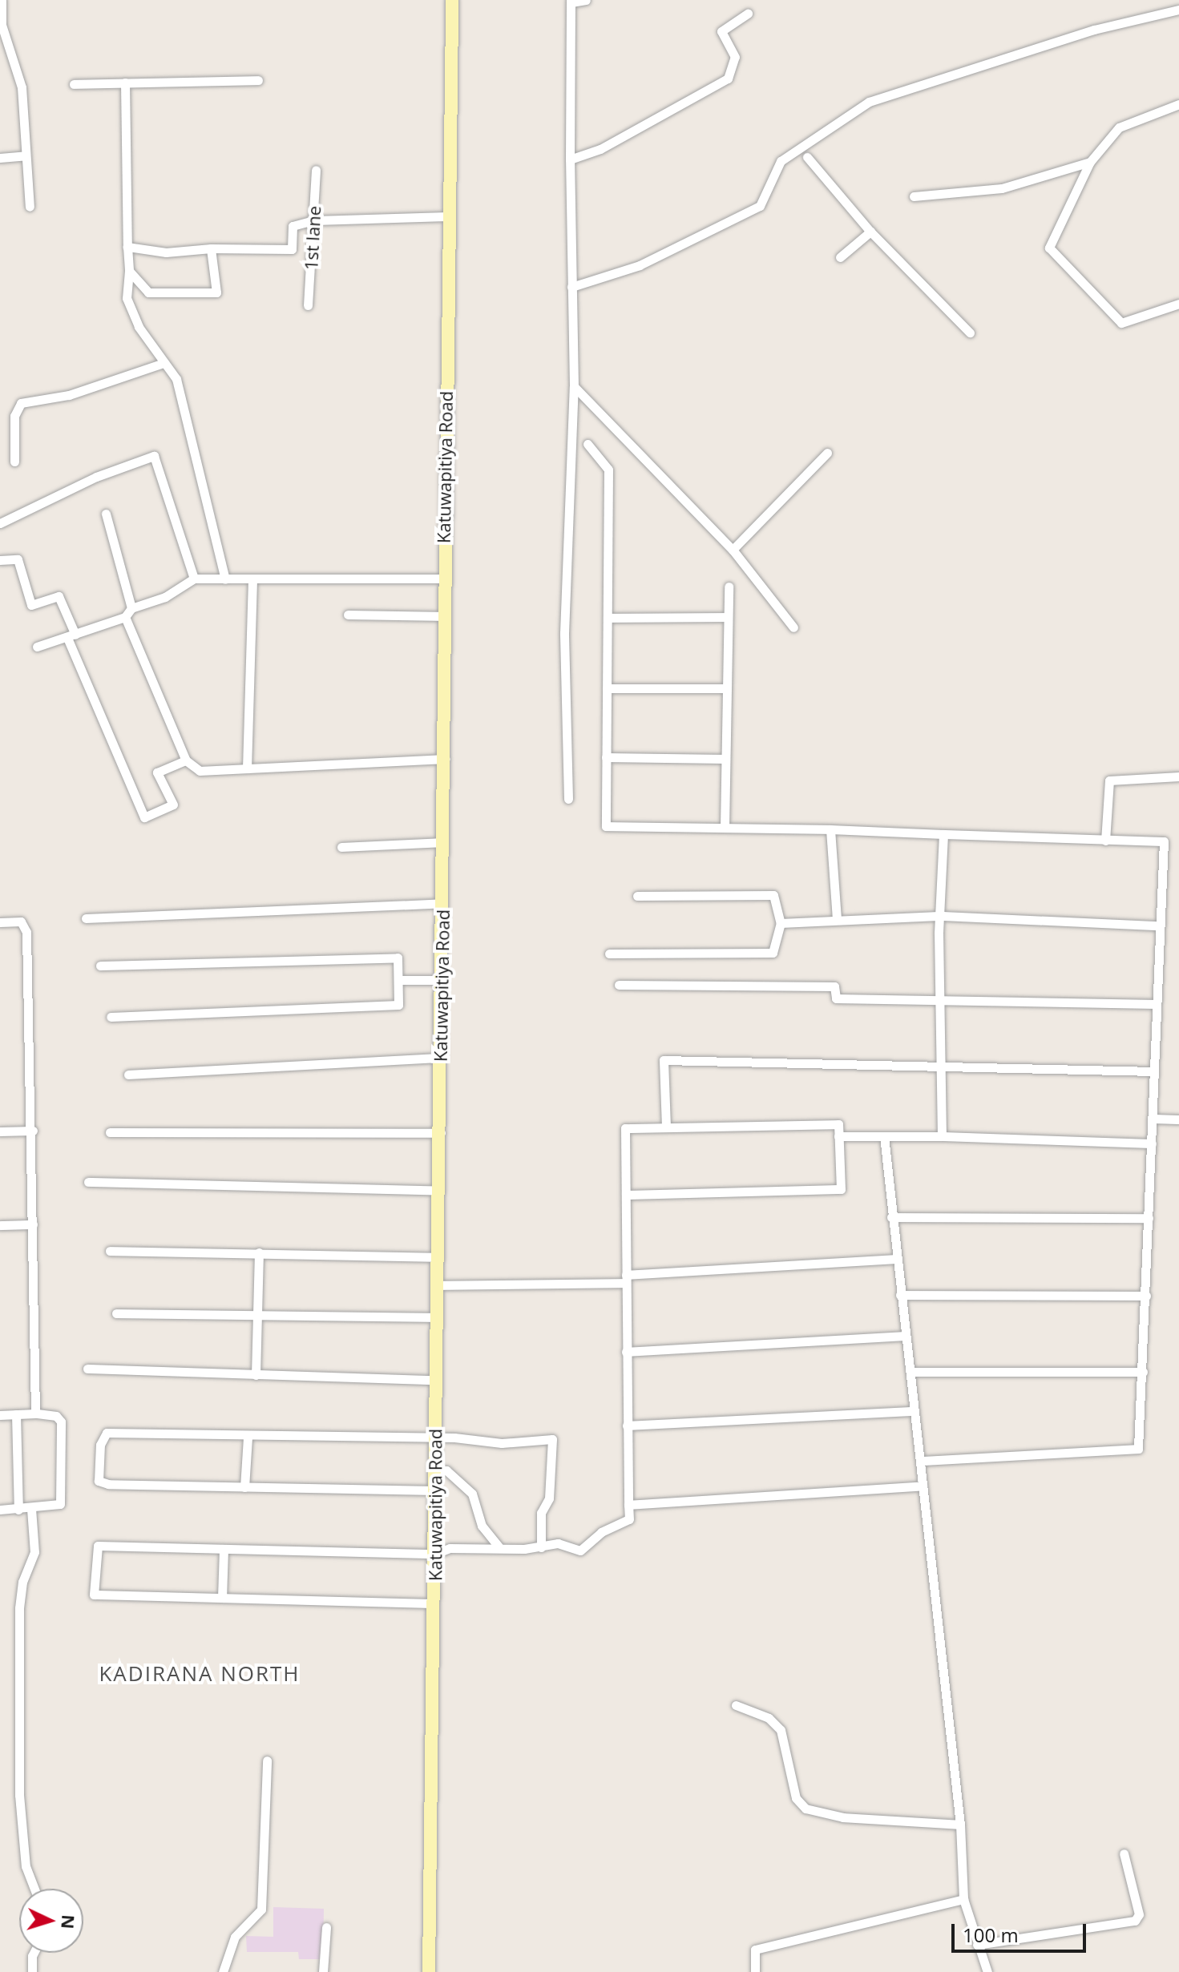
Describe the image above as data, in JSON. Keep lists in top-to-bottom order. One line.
{"streets":{"street":["1st lane","Katuwapitiya Road"]},"districts":["KADIRANA NORTH"],"scale_bar":"100 m","north":"right"}
